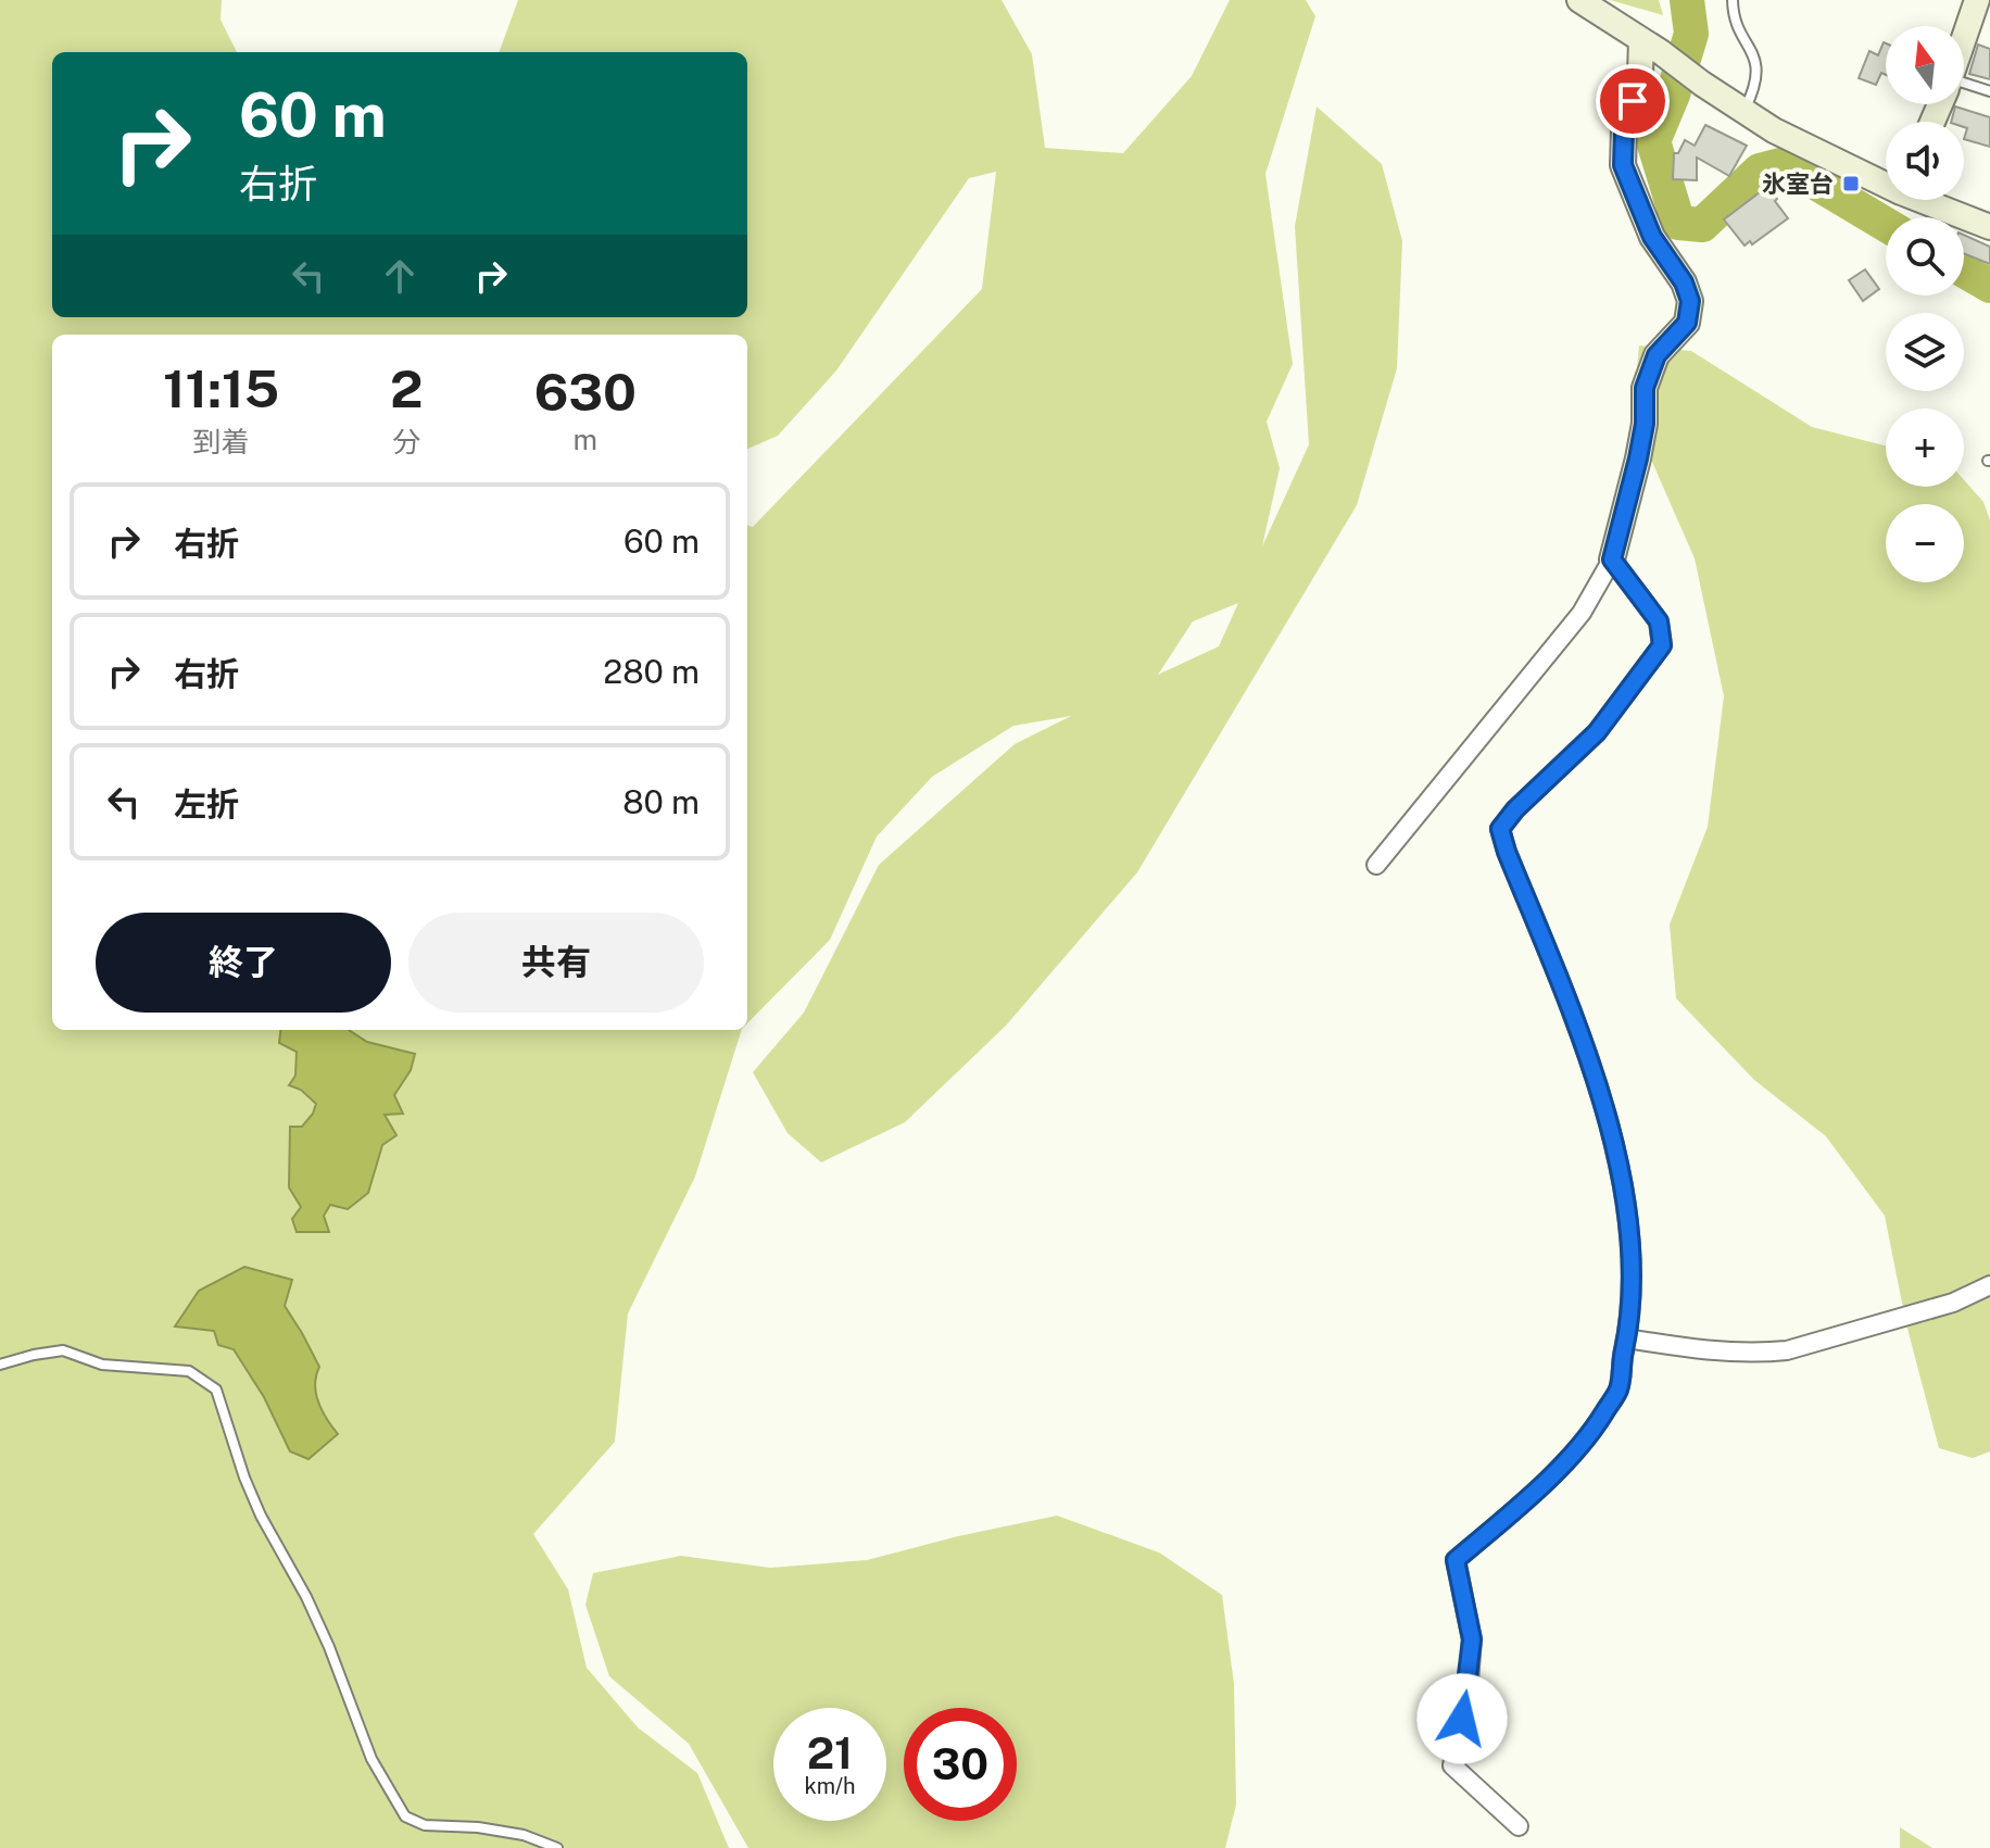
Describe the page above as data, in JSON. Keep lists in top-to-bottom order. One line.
{"places":{"transit":["氷室台"]},"north":"top","page":{"map_buttons":["+","−"],"turn":["60 m","右折"],"eta":["11:15","到着","2","分","630","m"],"list":[{"name":"右折","value":"60 m"},{"name":"右折","value":"280 m"},{"name":"左折","value":"80 m"}],"buttons":["終了","共有"],"speed":"21 km/h","limit":"30"}}
